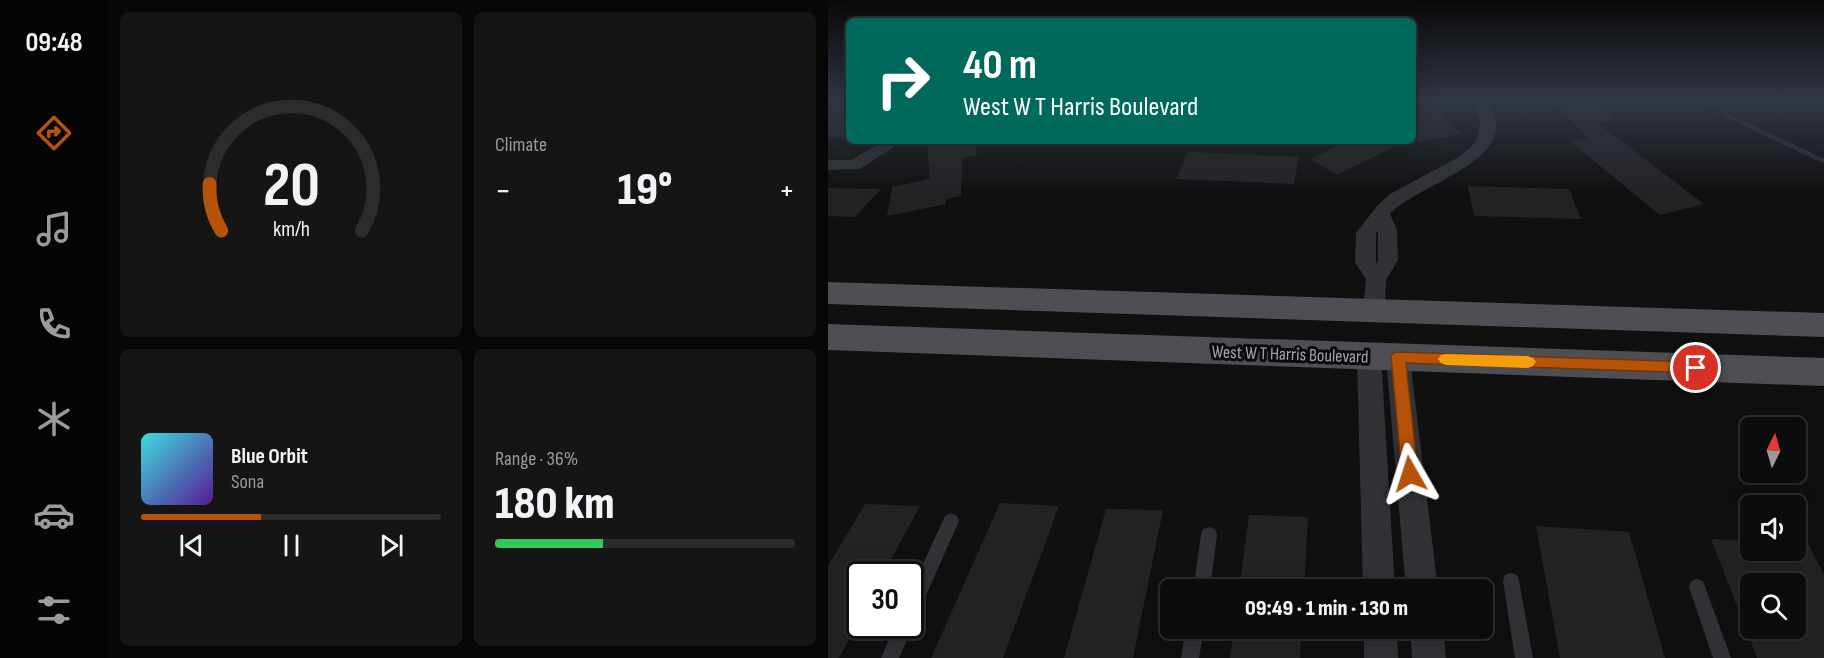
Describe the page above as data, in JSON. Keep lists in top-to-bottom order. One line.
{"streets":{"main road":["West W T Harris Boulevard"]},"north":"top","page":{"tabs":"09:48","tile":["Climate",["Range · 36%","180 km"]],"turn":["40 m","West W T Harris Boulevard"],"heat":["−","19°","+"],"song":["Blue Orbit","Sona"],"limit":"30","trip":"09:49 · 1 min · 130 m","gauge":["20","km/h"]}}
